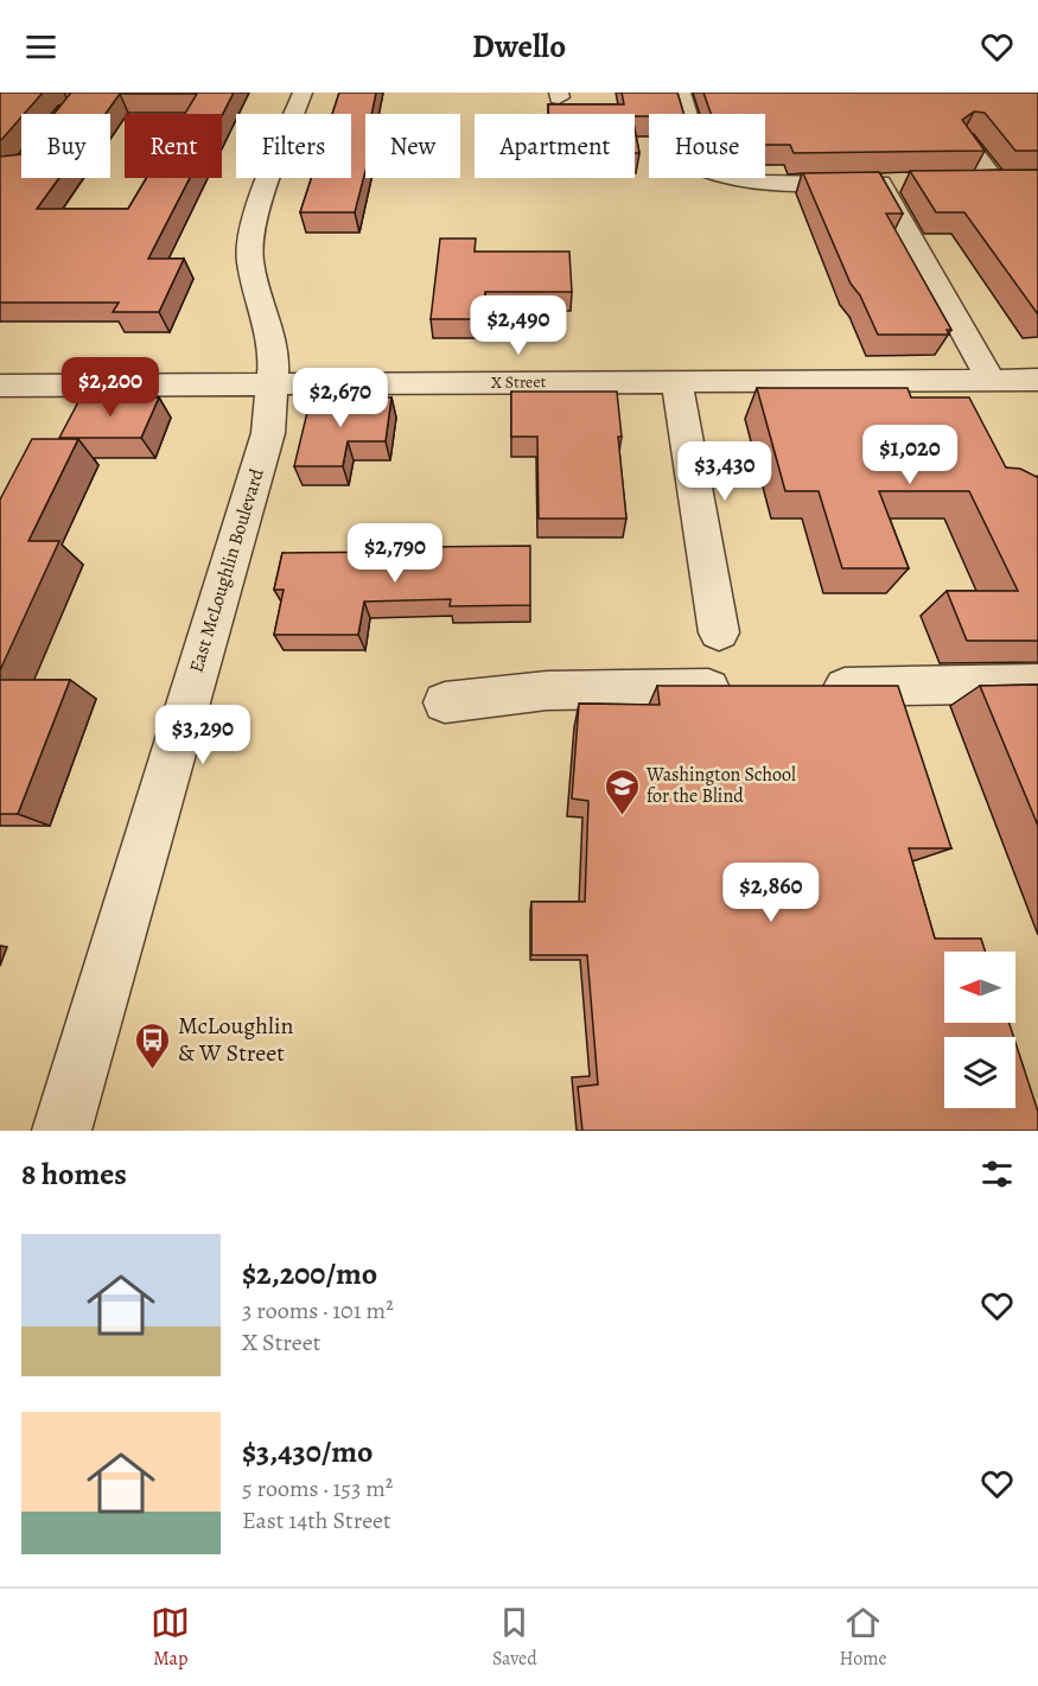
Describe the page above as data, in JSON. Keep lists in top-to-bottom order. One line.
{"streets":{"street":["X Street","East McLoughlin Boulevard"]},"crossings":[["X Street","East McLoughlin Boulevard"]],"places":{"school or university":["Washington School for the Blind"],"bus stop":["McLoughlin & W Street"]},"north":"left","page":{"header":"Dwello","chip":["Buy","Rent","Filters","New","Apartment","House"],"price":["$2,490","$2,200","$2,670","$1,020","$3,430","$2,790","$3,290","$2,860"],"heading":"8 homes","list":[{"name":"$2,200/mo","note":"3 rooms · 101 m² · X Street"},{"name":"$3,430/mo","note":"5 rooms · 153 m² · East 14th Street"}],"tabs":["Map","Saved","Home"]}}
